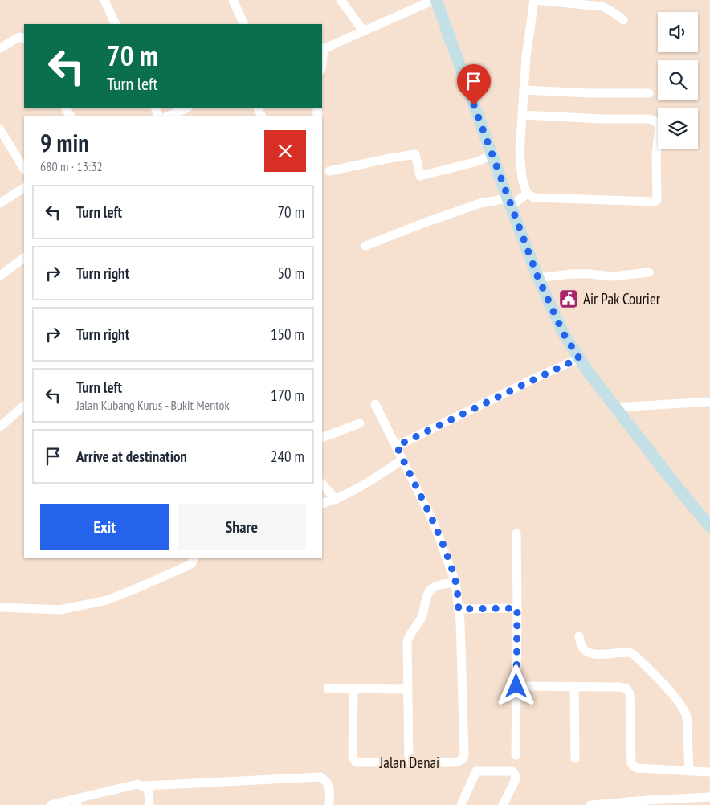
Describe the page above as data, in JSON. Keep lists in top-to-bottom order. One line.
{"streets":{"street":["Jalan Denai"]},"places":{"public building":["Air Pak Courier"]},"page":{"turn":["70 m","Turn left"],"heading":["9 min","680 m · 13:32"],"list":[{"name":"Turn left","value":"70 m"},{"name":"Turn right","value":"50 m"},{"name":"Turn right","value":"150 m"},{"name":"Turn left","note":"Jalan Kubang Kurus - Bukit Mentok","value":"170 m"},{"name":"Arrive at destination","value":"240 m"}],"buttons":["Exit","Share"]}}
